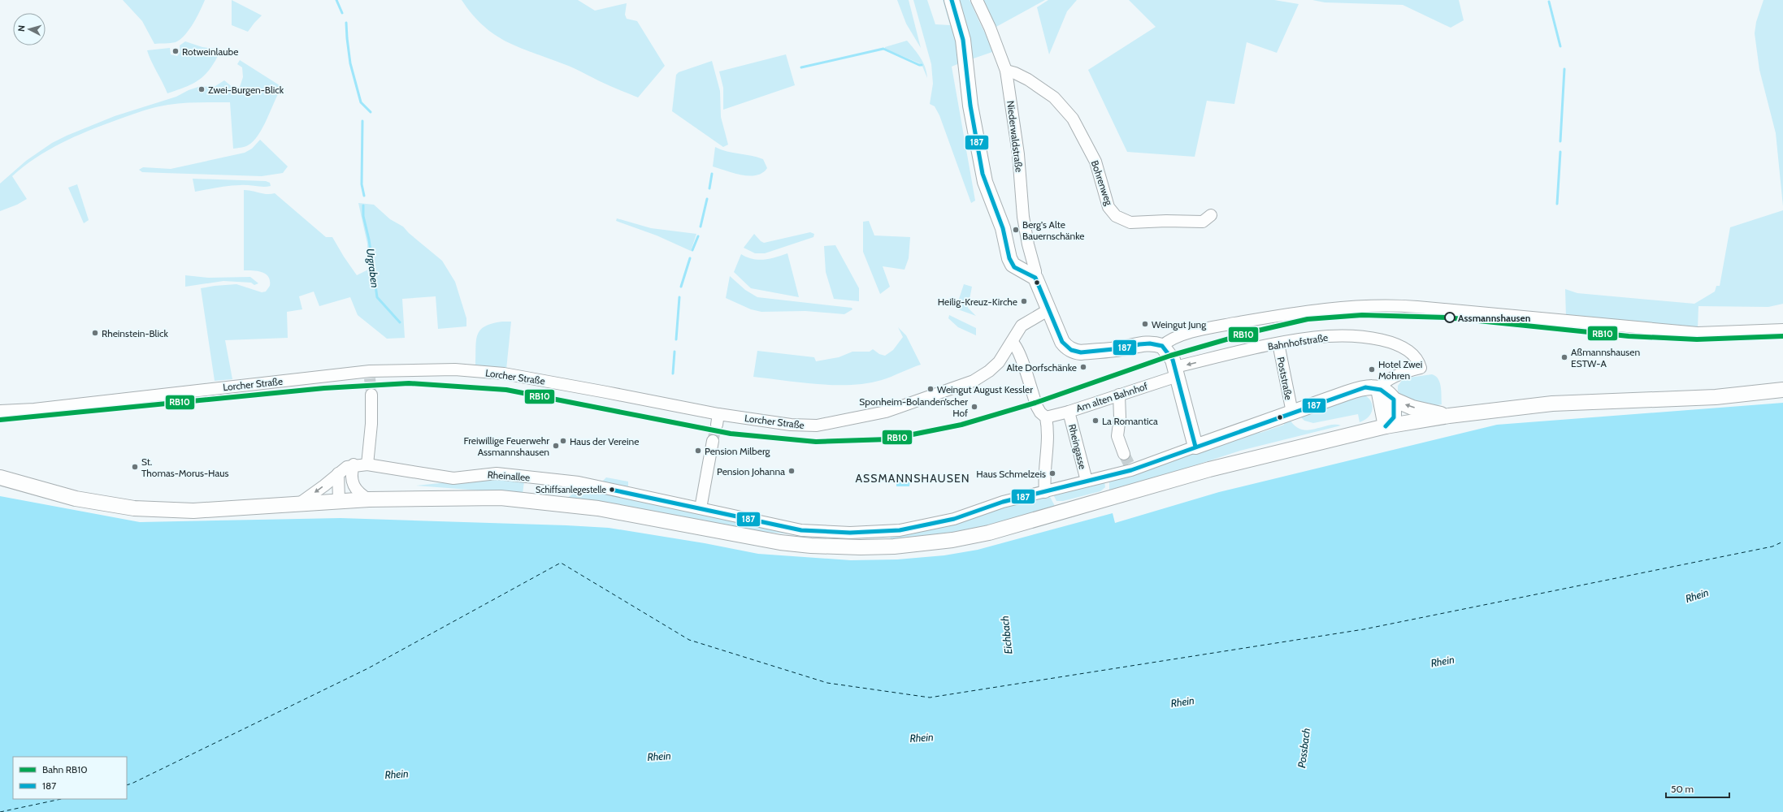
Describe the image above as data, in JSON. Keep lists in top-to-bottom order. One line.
{"streets":{"street":["Niederwaldstraße","Bohrenweg","Bahnhofstraße","Lorcher Straße","Poststraße","Am alten Bahnhof","Rheingasse","Rheinallee"]},"crossings":[["Niederwaldstraße","Bohrenweg"],["Bahnhofstraße","Poststraße"],["Bahnhofstraße","Am alten Bahnhof"],["Am alten Bahnhof","Rheingasse"],["Rheingasse","Rheinallee"]],"districts":["ASSMANNSHAUSEN"],"water":["Urgraben","Rhein","Eichbach","Possbach"],"places":["Rotweinlaube","Zwei-Burgen-Blick","Berg's Alte Bauernschänke","Heilig-Kreuz-Kirche","Assmannshausen","Weingut Jung","Rheinstein-Blick","Aßmannshausen ESTW-A","Alte Dorfschänke","Hotel Zwei Mohren","Weingut August Kessler","Sponheim-Bolanden’scher Hof","La Romantica","Haus der Vereine","Freiwillige Feuerwehr Assmannshausen","Pension Milberg","St. Thomas-Morus-Haus","Pension Johanna","Haus Schmelzeis","Schiffsanlegestelle"],"lines":["transit line 187","rail line RB10"],"legend":["Bahn RB10","187"],"scale_bar":"50 m","north":"left"}
